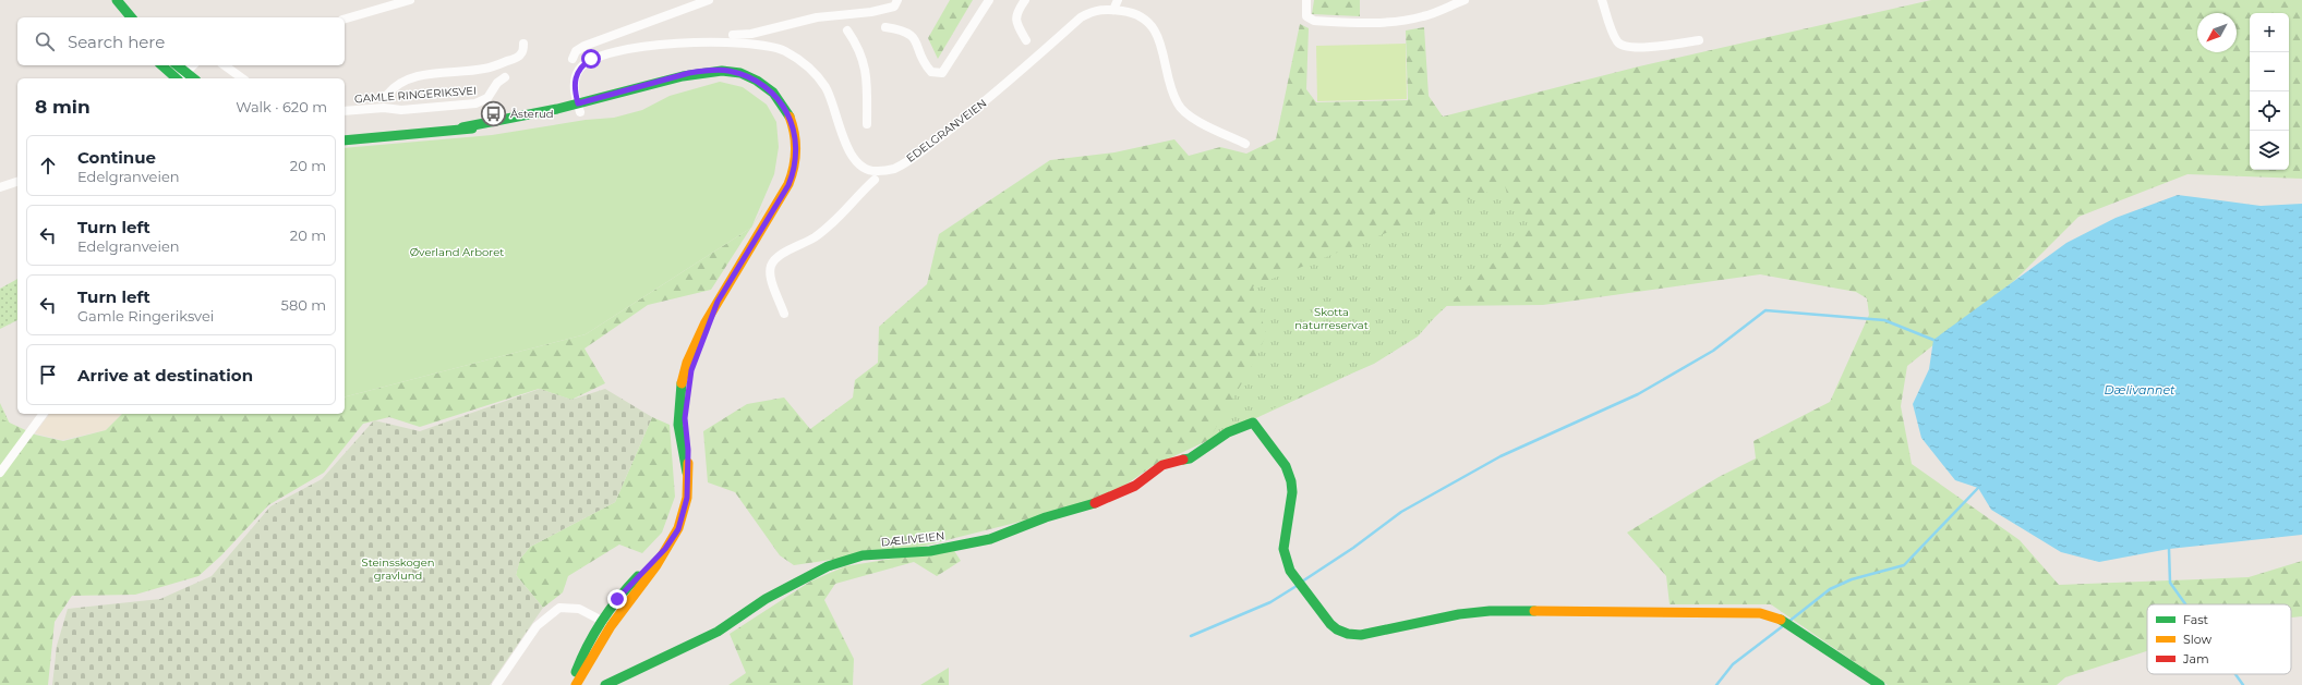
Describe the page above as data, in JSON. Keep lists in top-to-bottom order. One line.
{"streets":{"street":["GAMLE RINGERIKSVEI","EDELGRANVEIEN","DÆLIVEIEN"]},"water":["Dælivannet"],"parks":["Øverland Arboret","Skotta naturreservat","Steinsskogen gravlund"],"places":{"bus stop":["Åsterud"]},"legend":["Fast","Slow","Jam"],"north":"bottom left","page":{"map_buttons":["+","−"],"search":"Search here","heading":["8 min","Walk · 620 m"],"list":[["Continue","Edelgranveien","20 m"],["Turn left","Edelgranveien","20 m"],["Turn left","Gamle Ringeriksvei","580 m"],"Arrive at destination"]}}
